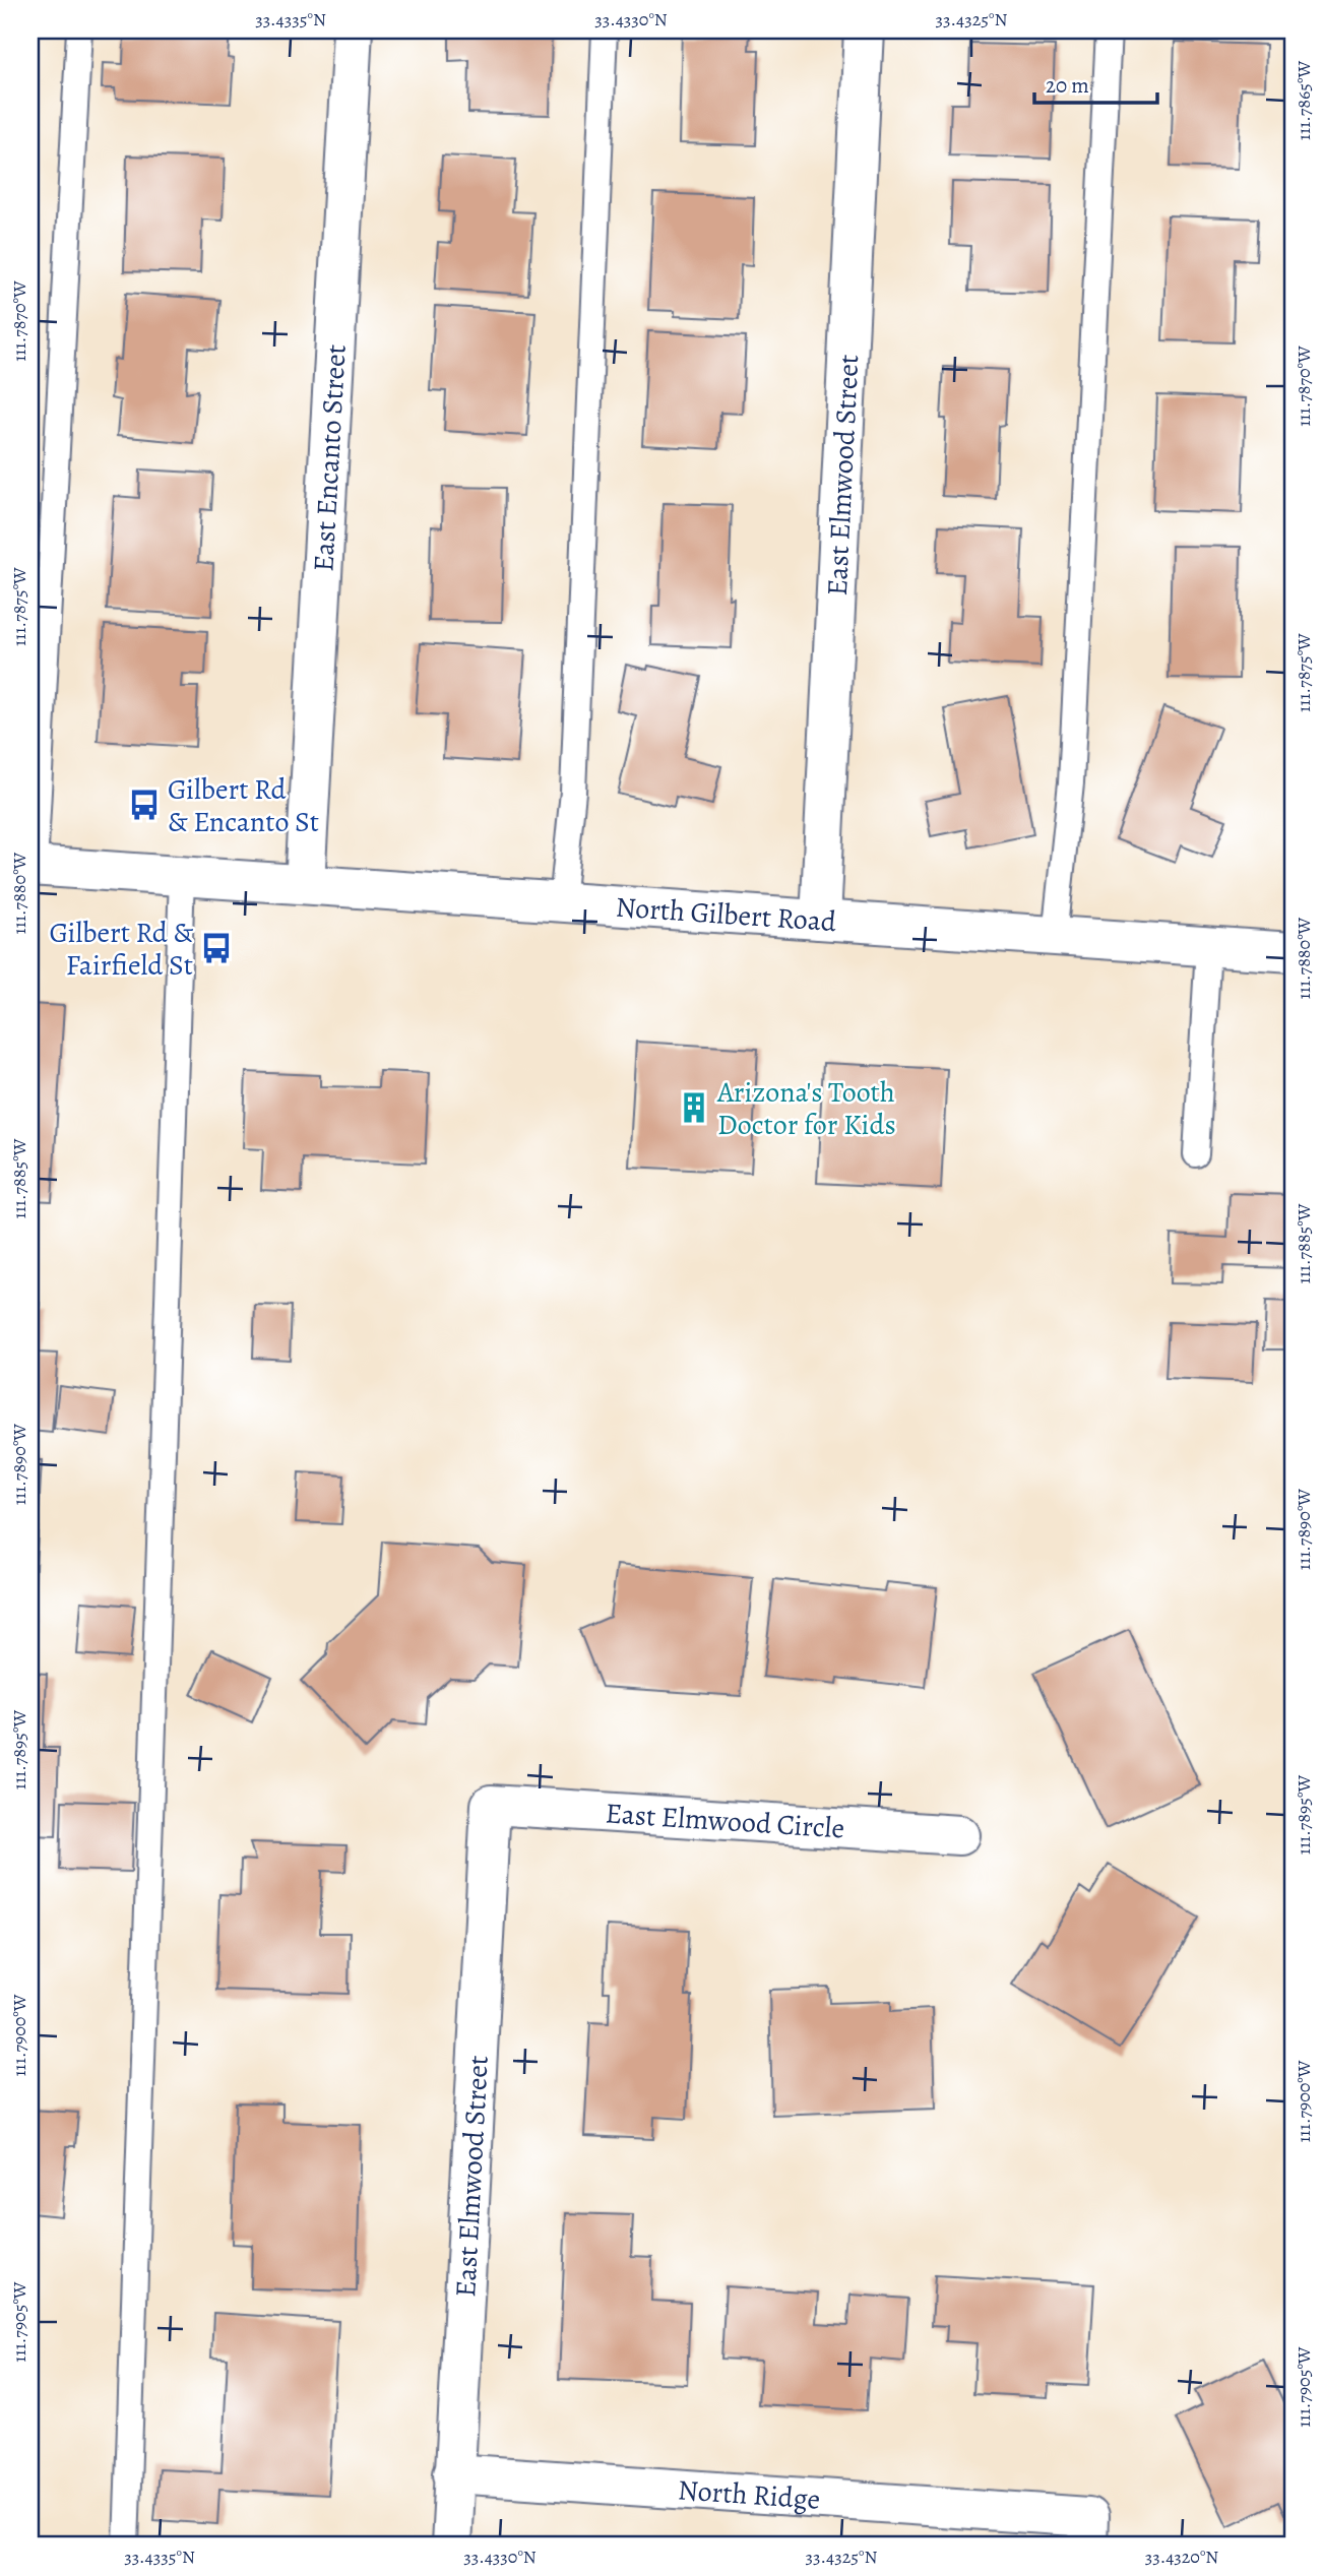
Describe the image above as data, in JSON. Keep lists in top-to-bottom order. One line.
{"streets":{"street":["East Encanto Street","East Elmwood Street","North Gilbert Road","East Elmwood Circle","North Ridge"]},"crossings":[["East Encanto Street","North Gilbert Road"],["East Elmwood Street","North Gilbert Road"],["East Elmwood Street","East Elmwood Circle"],["East Elmwood Street","North Ridge"]],"places":{"bus stop":["Gilbert Rd & Encanto St","Gilbert Rd & Fairfield St"],"building":["Arizona's Tooth Doctor for Kids"]},"scale_bar":"20 m","coordinates":["33.4335°N","33.4330°N","33.4325°N","111.7865°W","111.7870°W","111.7875°W","111.7880°W","111.7885°W","111.7890°W","111.7895°W","111.7900°W","111.7905°W","33.4320°N"]}
